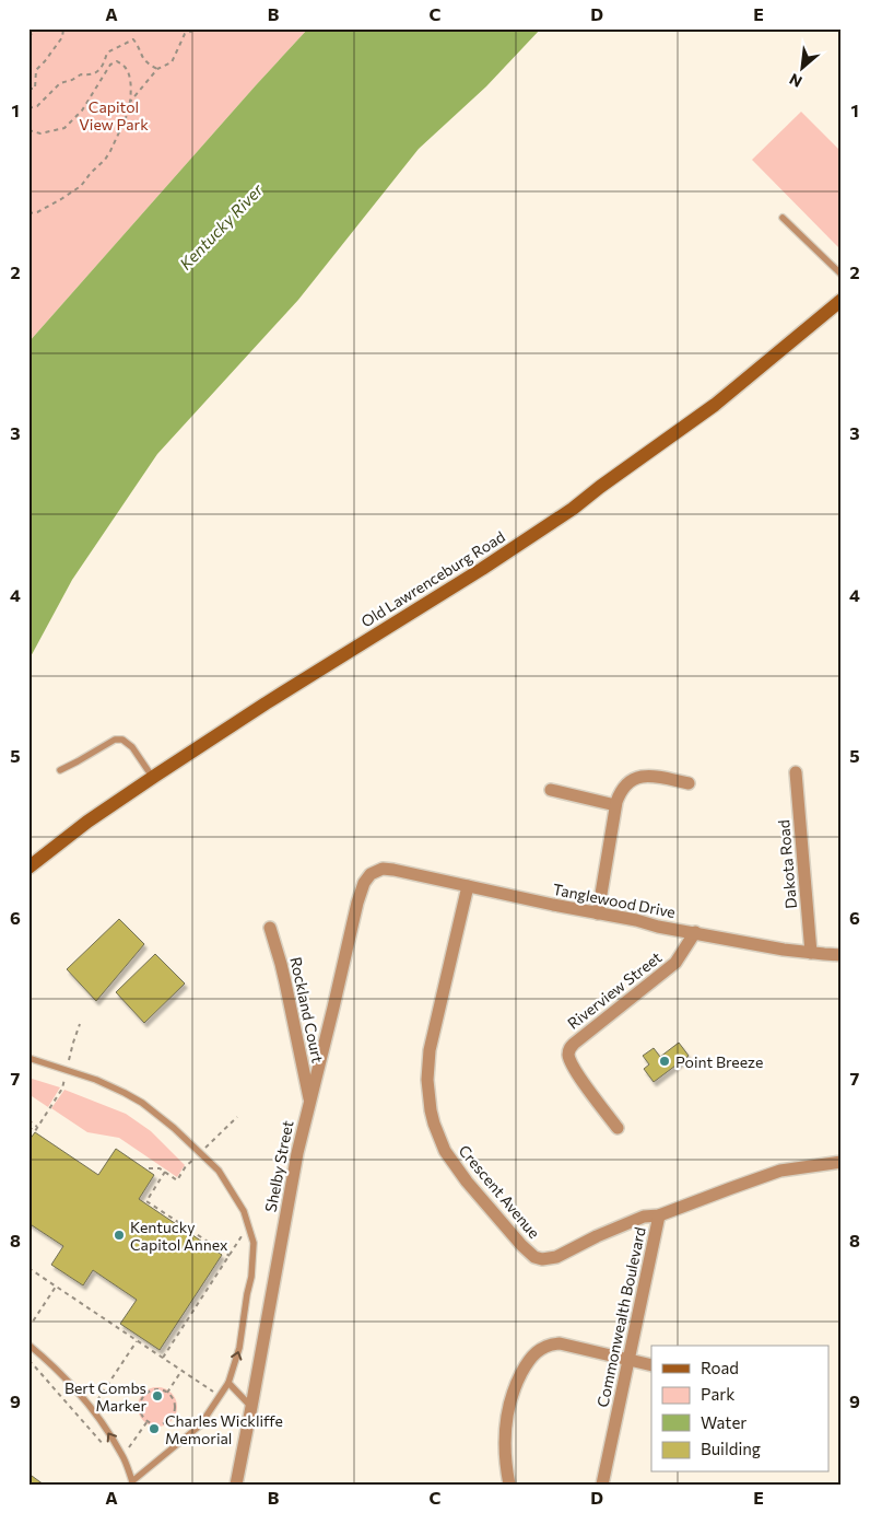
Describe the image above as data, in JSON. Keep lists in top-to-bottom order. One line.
{"streets":{"main road":["Old Lawrenceburg Road"],"street":["Dakota Road","Tanglewood Drive","Riverview Street","Rockland Court","Shelby Street","Crescent Avenue","Commonwealth Boulevard"]},"crossings":[["Dakota Road","Tanglewood Drive"],["Tanglewood Drive","Riverview Street"],["Tanglewood Drive","Shelby Street"],["Tanglewood Drive","Crescent Avenue"],["Rockland Court","Shelby Street"],["Crescent Avenue","Commonwealth Boulevard"]],"water":["Kentucky River"],"parks":["Capitol View Park"],"places":["Point Breeze","Kentucky Capitol Annex","Bert Combs Marker","Charles Wickliffe Memorial"],"legend":["Road","Park","Water","Building"],"north":"bottom left","grid":{"columns":["A","B","C","D","E"],"rows":["1","2","3","4","5","6","7","8","9"]}}
